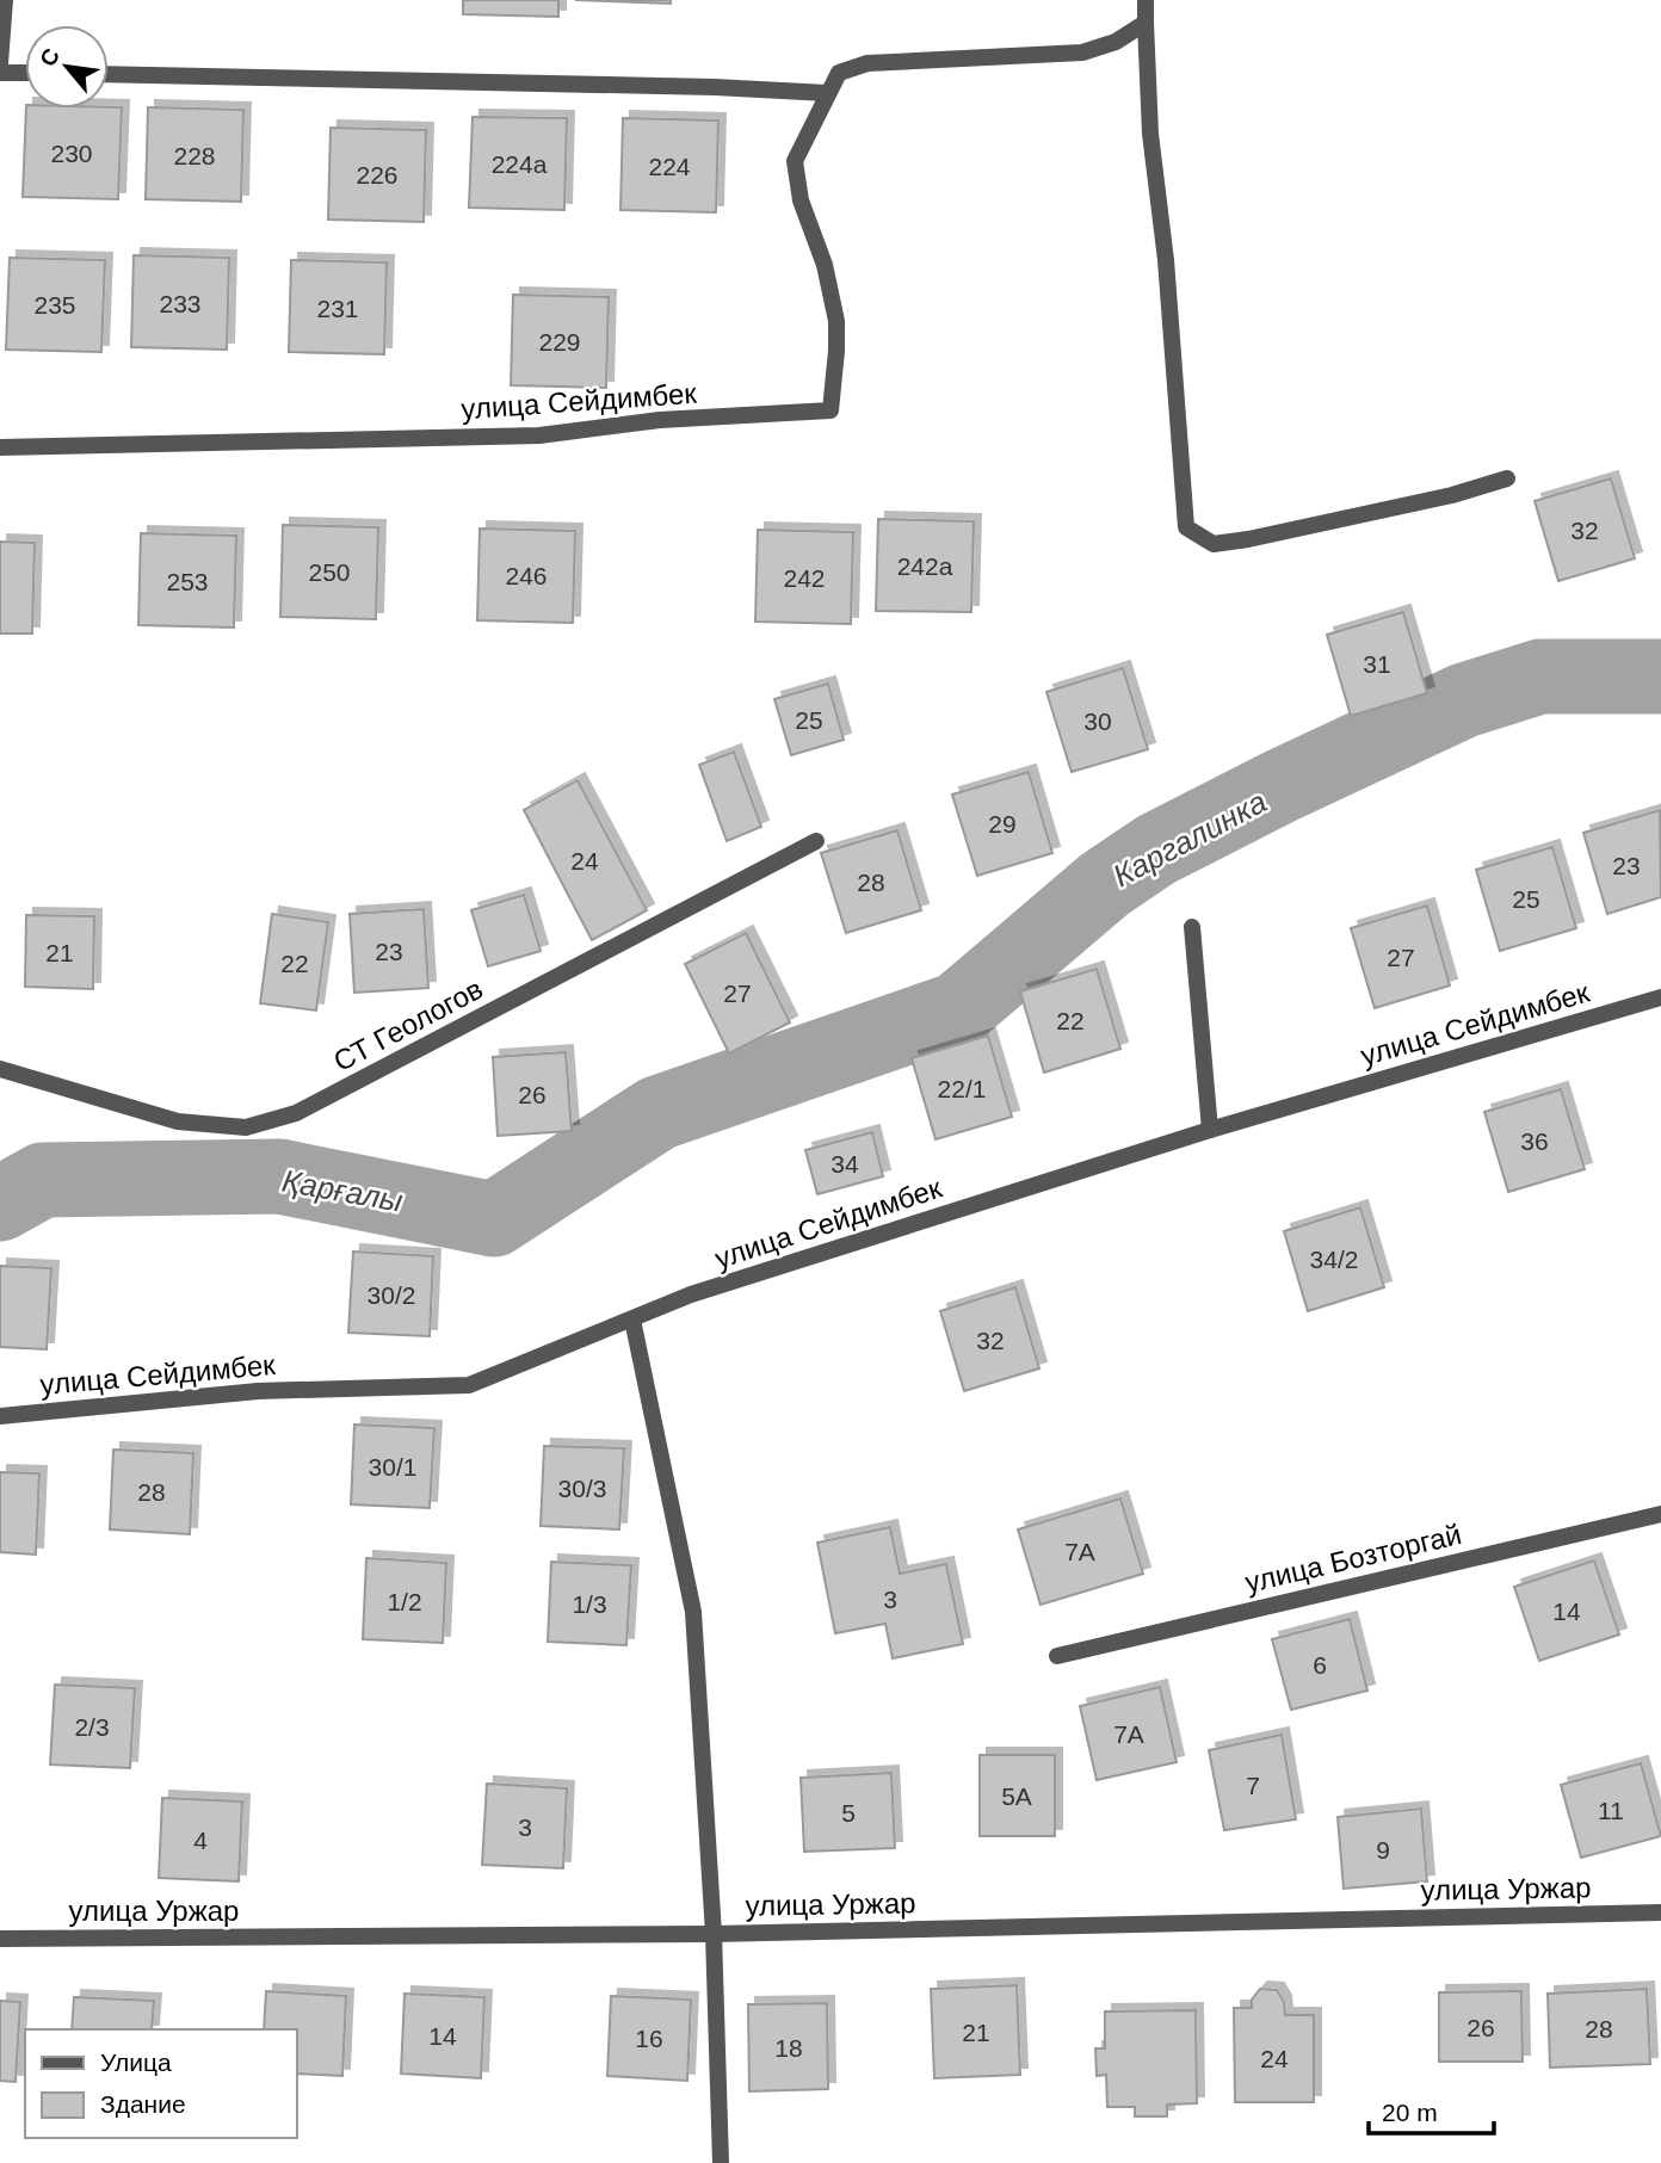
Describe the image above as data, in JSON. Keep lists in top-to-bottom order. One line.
{"streets":{"street":["улица Сейдимбек","СТ Геологов","улица Бозторгай","улица Уржар"]},"water":["Каргалинка","Қарғалы"],"house_numbers":["230","228","224а","224","226","233","235","231","229","32","242а","250","246","242","253","31","25","30","29","24","23","28","25","23","21","27","22","27","22","22/1","26","36","34","34/2","30/2","32","30/1","30/3","28","7А","3","1/2","1/3","14","6","2/3","7А","7","5А","11","5","3","4","9","26","28","21","14","16","18","24"],"legend":["Улица","Здание"],"scale_bar":"20 m","north":"top left"}
